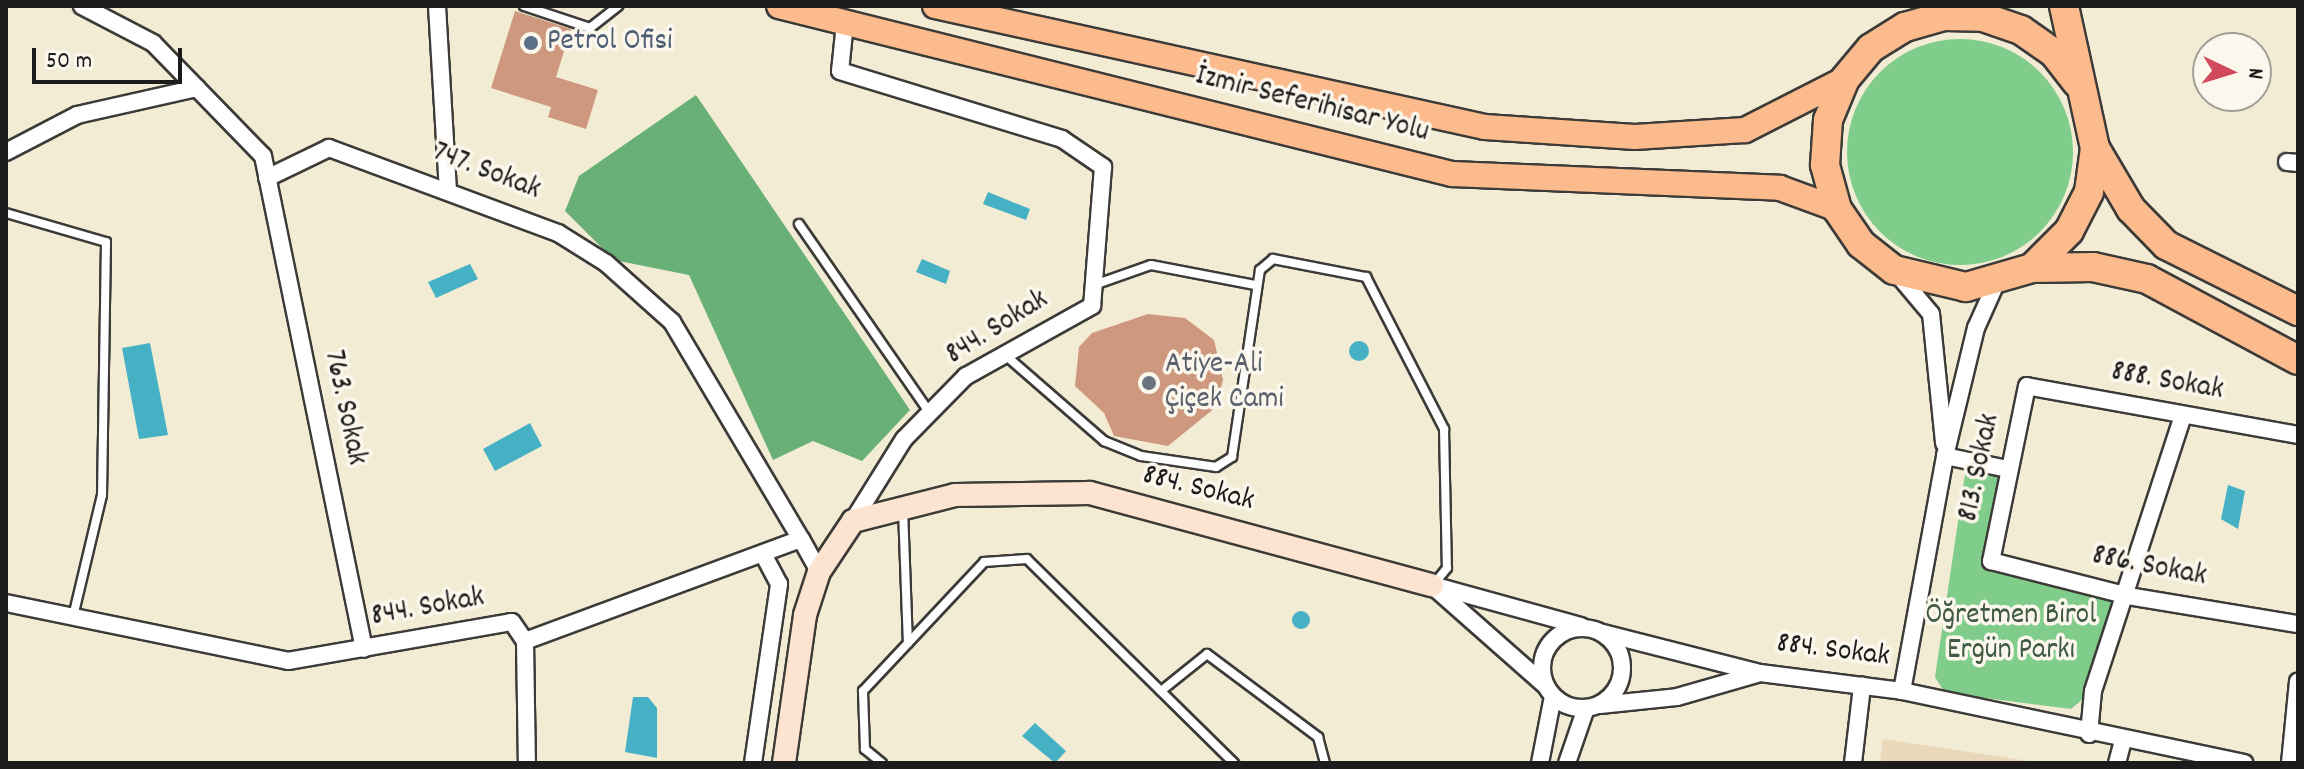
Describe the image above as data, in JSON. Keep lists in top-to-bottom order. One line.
{"streets":{"main road":["İzmir Seferihisar Yolu"],"street":["747. Sokak","844. Sokak","888. Sokak","763. Sokak","813. Sokak","884. Sokak","886. Sokak"]},"crossings":[["747. Sokak","763. Sokak"],["844. Sokak","763. Sokak"],["844. Sokak","884. Sokak"],["888. Sokak","813. Sokak"],["813. Sokak","886. Sokak"]],"parks":["Öğretmen Birol Ergün Parkı"],"places":["Petrol Ofisi","Atiye-Ali Çiçek Cami"],"scale_bar":"50 m","north":"right"}
